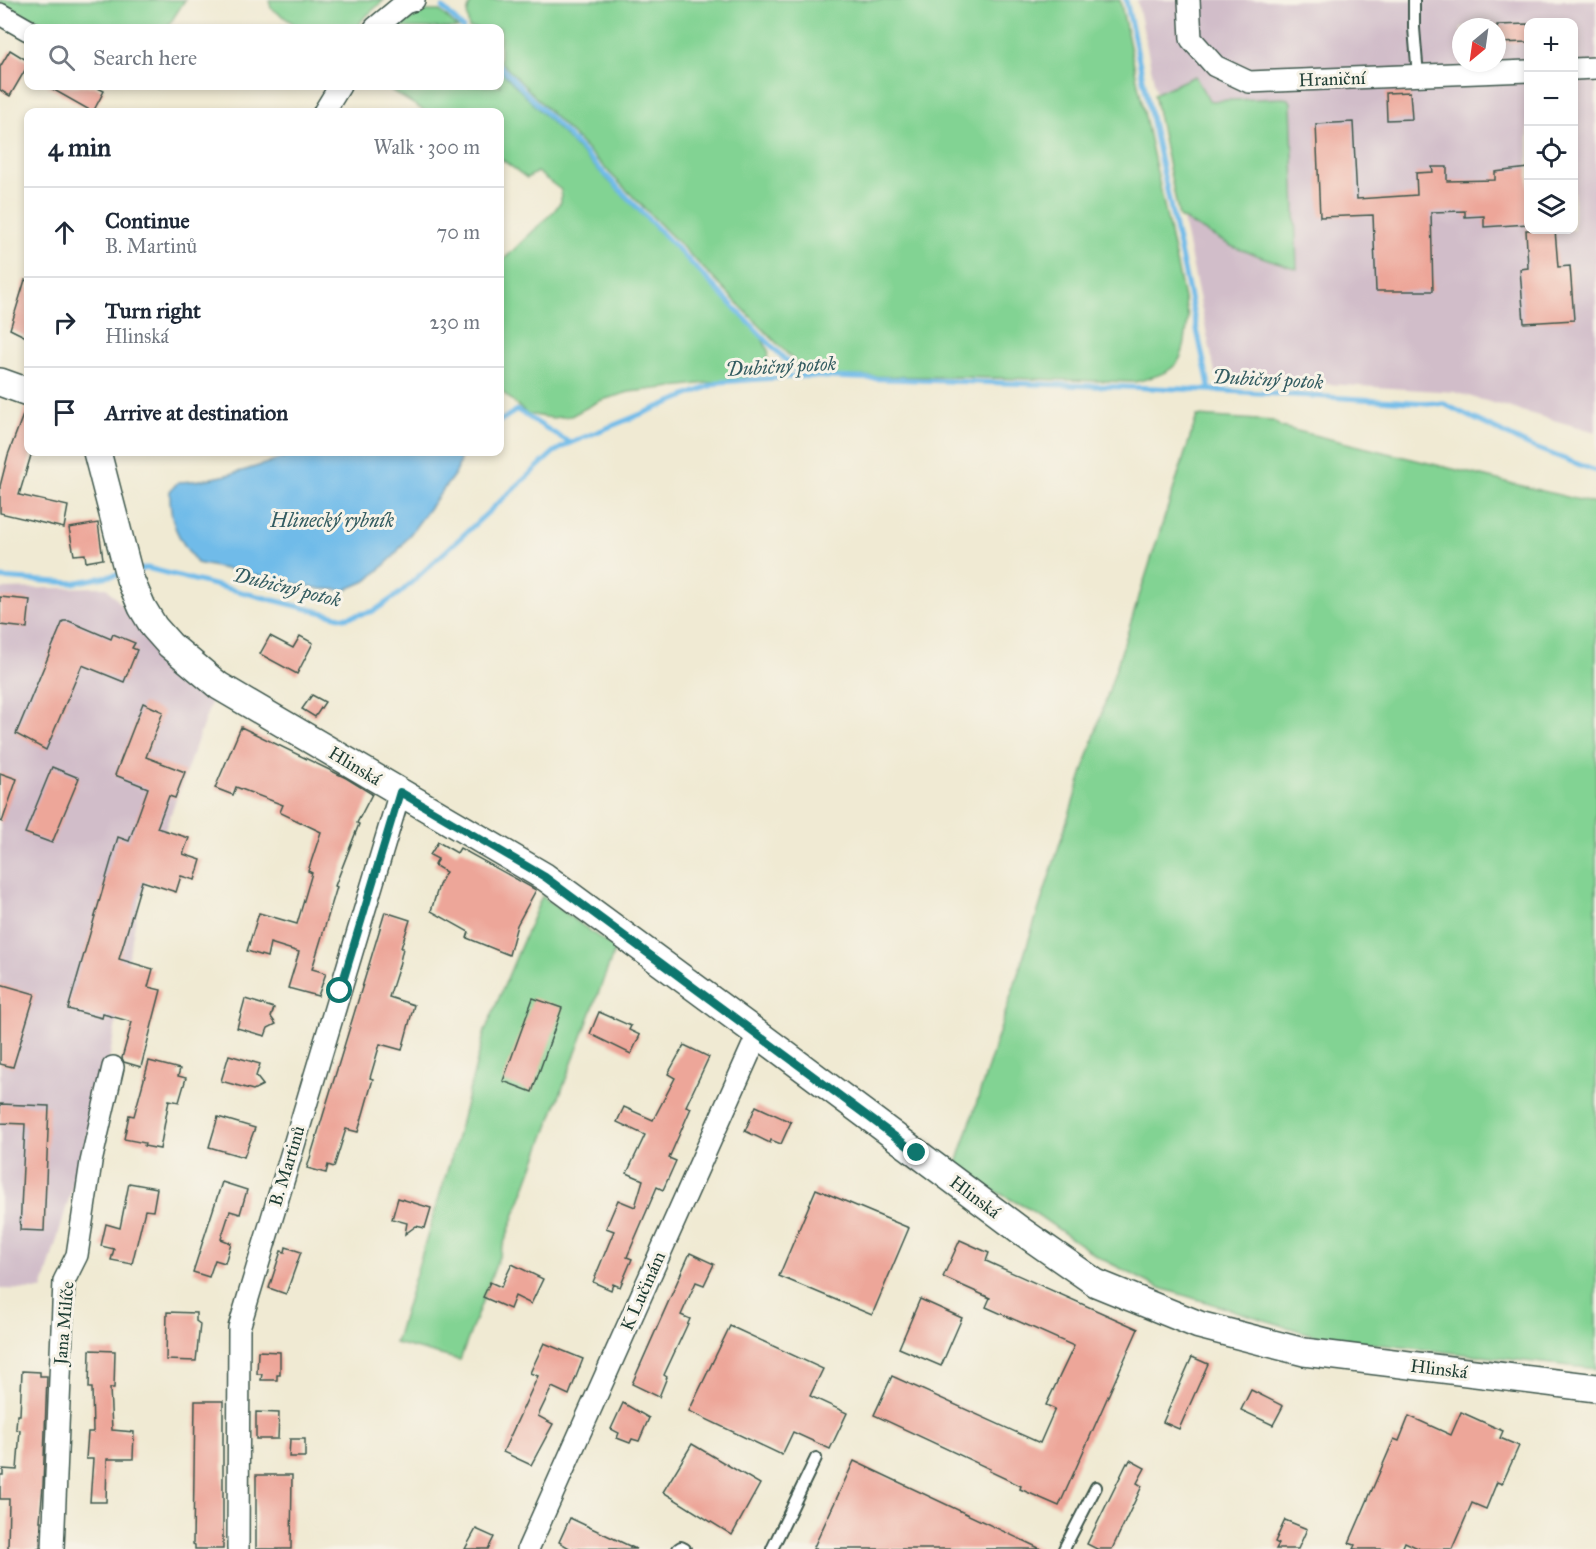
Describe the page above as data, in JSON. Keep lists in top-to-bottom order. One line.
{"streets":{"street":["Hraniční","Hlinská","B. Martinů","K Lučinám","Jana Milíče"]},"crossings":[["Hlinská","B. Martinů"],["Hlinská","K Lučinám"]],"water":["Dubičný potok","Hlinecký rybník"],"north":"bottom left","page":{"map_buttons":["+","−"],"search":"Search here","heading":["4 min","Walk · 300 m"],"list":[["Continue","B. Martinů","70 m"],["Turn right","Hlinská","230 m"],"Arrive at destination"]}}
